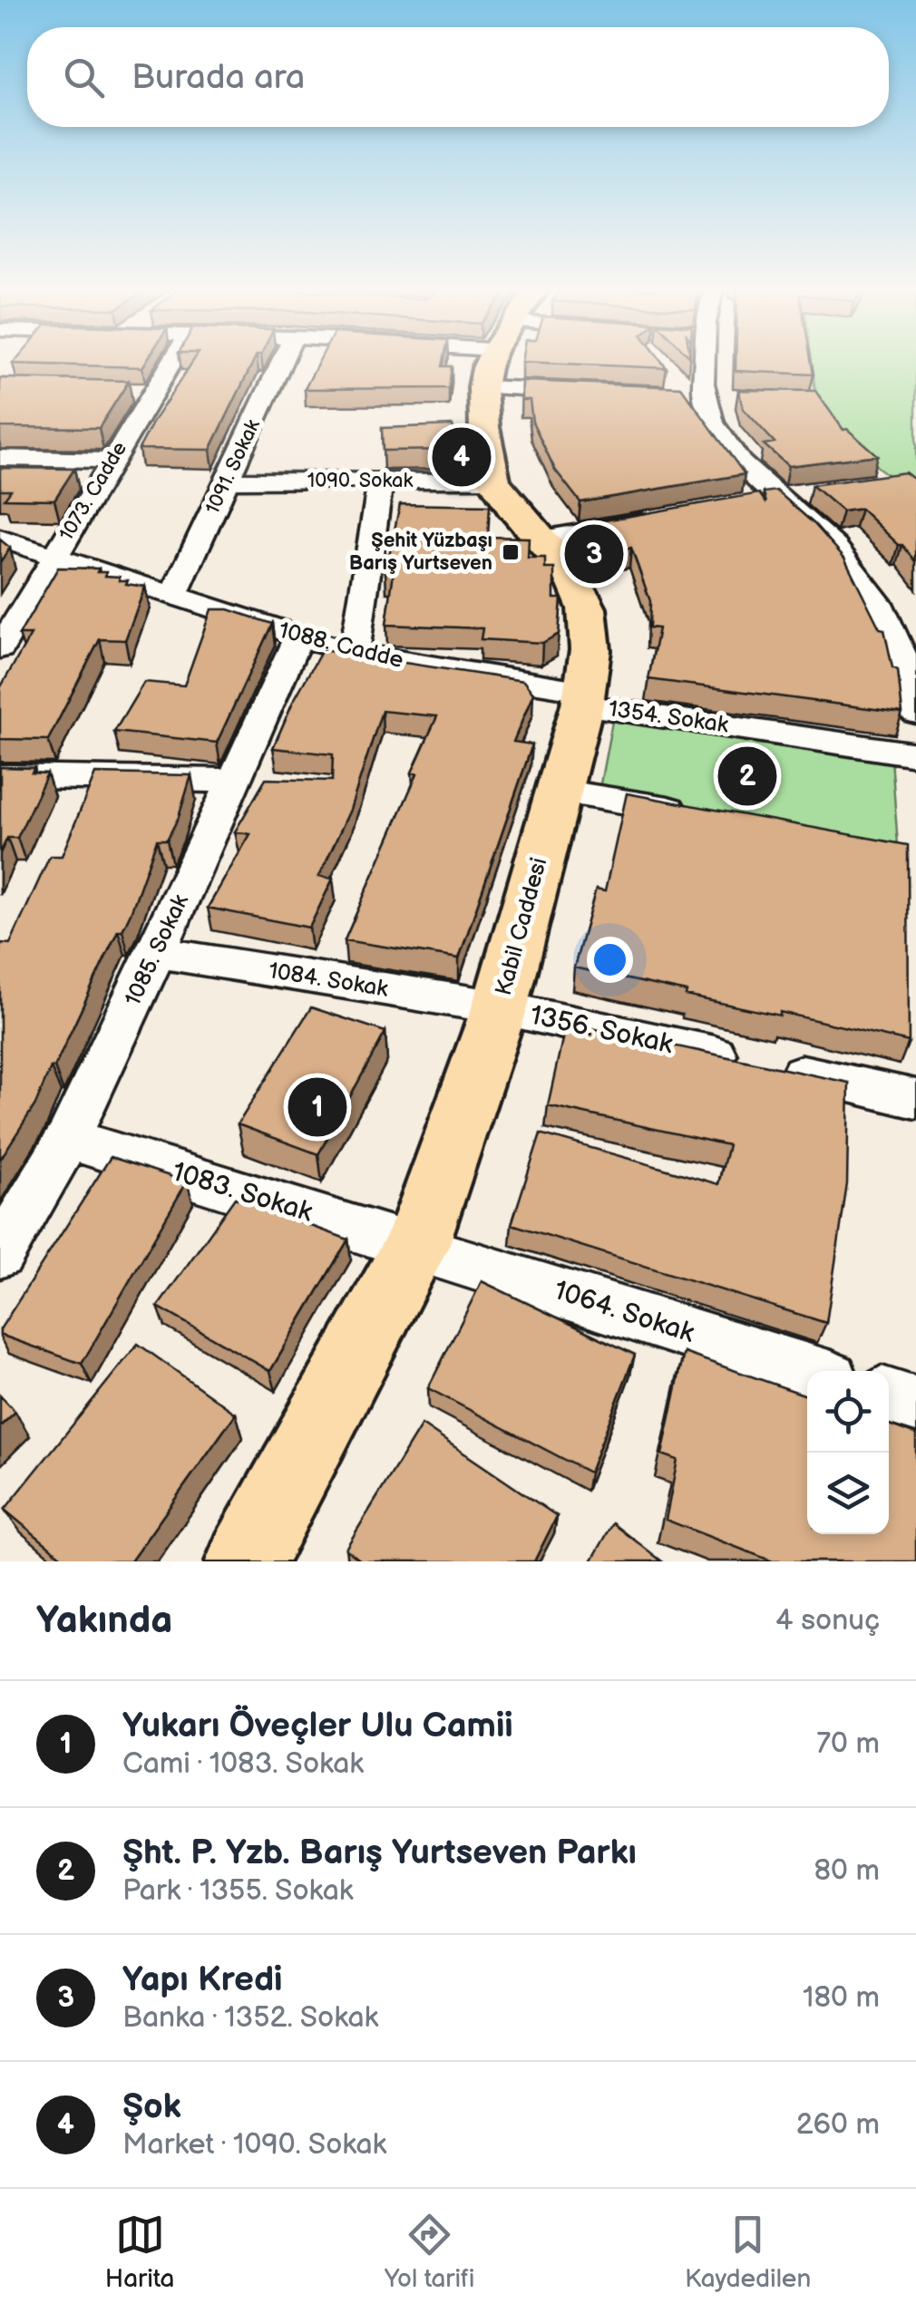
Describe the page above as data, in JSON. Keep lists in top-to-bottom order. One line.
{"streets":{"main road":["Kabil Caddesi"],"street":["1091. Sokak","1090. Sokak","1073. Cadde","1088. Cadde","1354. Sokak","1085. Sokak","1084. Sokak","1356. Sokak","1083. Sokak","1064. Sokak"]},"crossings":[["1091. Sokak","1090. Sokak"],["1091. Sokak","1088. Cadde"],["1090. Sokak","Kabil Caddesi"],["1073. Cadde","1088. Cadde"],["1088. Cadde","1354. Sokak"],["1088. Cadde","Kabil Caddesi"],["1088. Cadde","1085. Sokak"],["1354. Sokak","Kabil Caddesi"],["Kabil Caddesi","1084. Sokak"],["Kabil Caddesi","1356. Sokak"],["Kabil Caddesi","1083. Sokak"],["Kabil Caddesi","1064. Sokak"],["1085. Sokak","1084. Sokak"],["1085. Sokak","1083. Sokak"],["1084. Sokak","1356. Sokak"],["1083. Sokak","1064. Sokak"]],"places":{"transit":["Şehit Yüzbaşı Barış Yurtseven"]},"page":{"search":"Burada ara","pins":["4","3","2","1"],"heading":["Yakında","4 sonuç"],"list":[{"mark":"1","name":"Yukarı Öveçler Ulu Camii","note":"Cami · 1083. Sokak","value":"70 m"},{"mark":"2","name":"Şht. P. Yzb. Barış Yurtseven Parkı","note":"Park · 1355. Sokak","value":"80 m"},{"mark":"3","name":"Yapı Kredi","note":"Banka · 1352. Sokak","value":"180 m"},{"mark":"4","name":"Şok","note":"Market · 1090. Sokak","value":"260 m"}],"nav":["Harita","Yol tarifi","Kaydedilen"]}}
